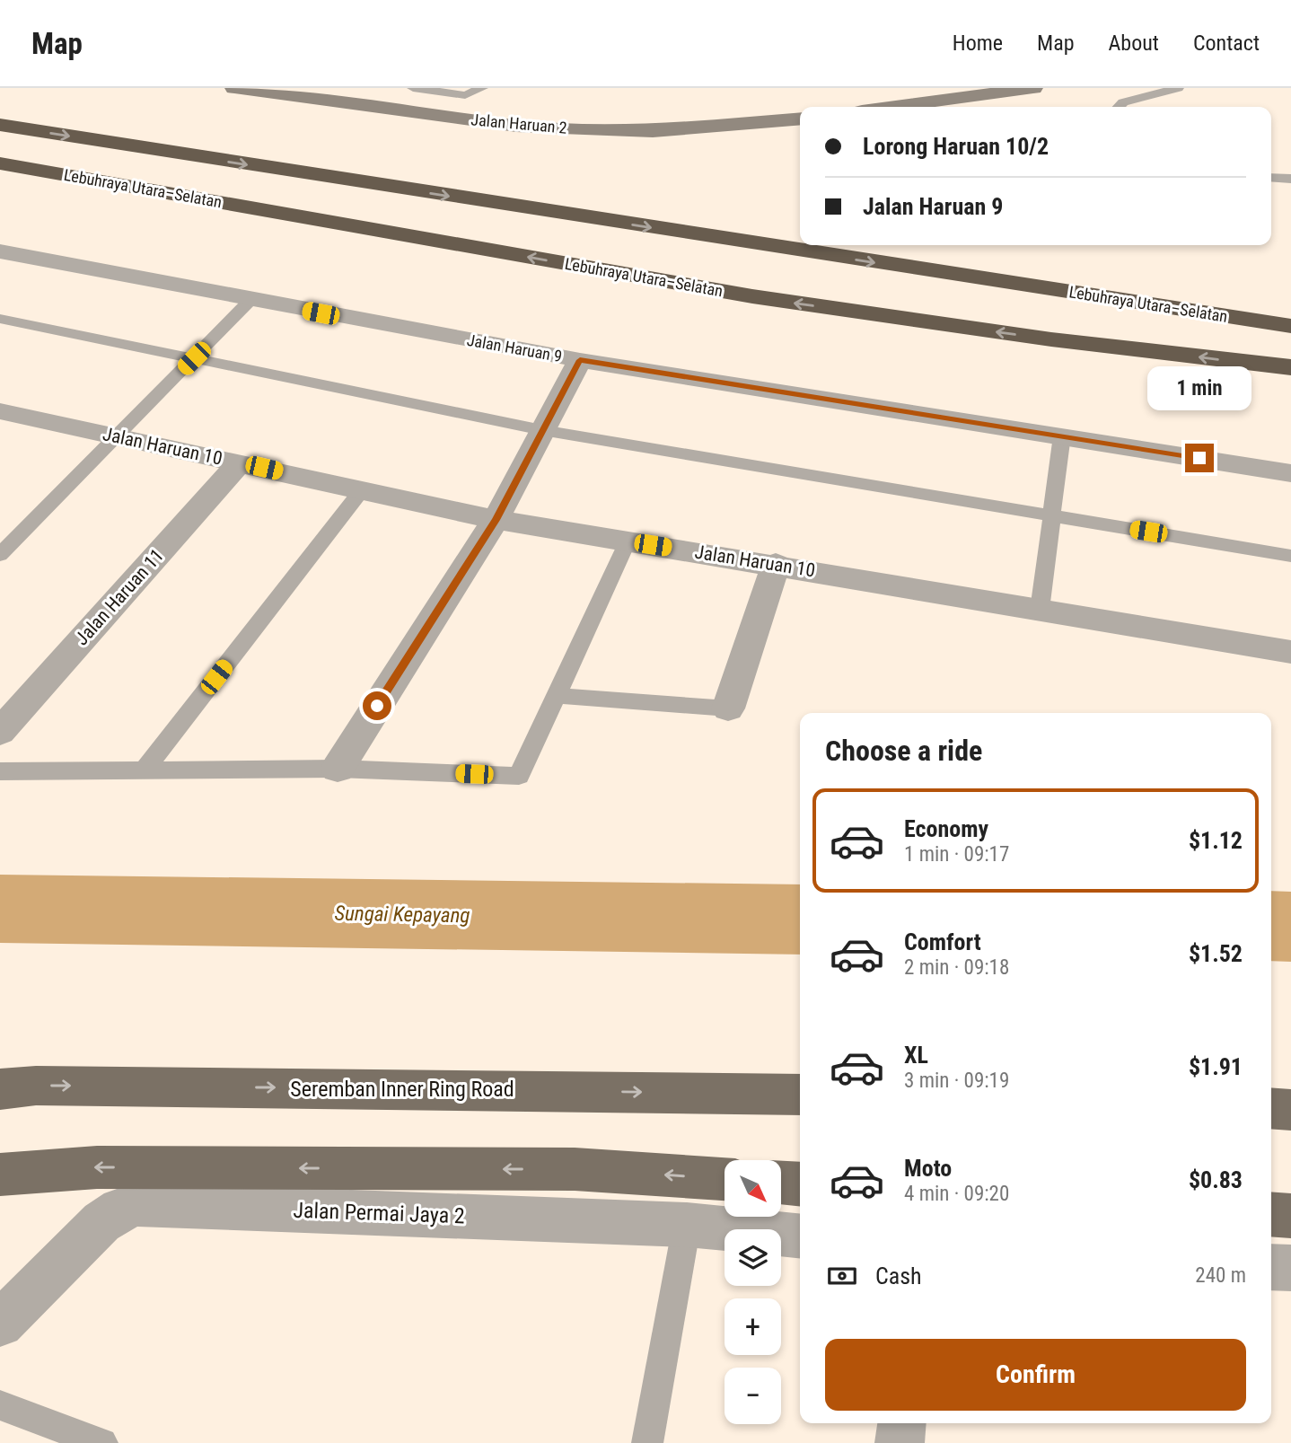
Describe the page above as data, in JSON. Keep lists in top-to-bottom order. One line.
{"streets":{"highway":["Lebuhraya Utara–Selatan"],"main road":["Jalan Haruan 2","Seremban Inner Ring Road"],"street":["Jalan Haruan 9","Jalan Haruan 10","Jalan Haruan 11","Jalan Permai Jaya 2"]},"crossings":[["Jalan Haruan 10","Jalan Haruan 11"]],"water":["Sungai Kepayang"],"north":"bottom right","page":{"header":"Map","nav":["Home","Map","About","Contact"],"banner":["Lorong Haruan 10/2","Jalan Haruan 9"],"bubble":"1 min","heading":"Choose a ride","list":[{"name":"Economy","note":"1 min · 09:17","value":"$1.12"},{"name":"Comfort","note":"2 min · 09:18","value":"$1.52"},{"name":"XL","note":"3 min · 09:19","value":"$1.91"},{"name":"Moto","note":"4 min · 09:20","value":"$0.83"}],"map_buttons":["+","−"],"pay":["Cash","240 m"],"buttons":"Confirm"}}
